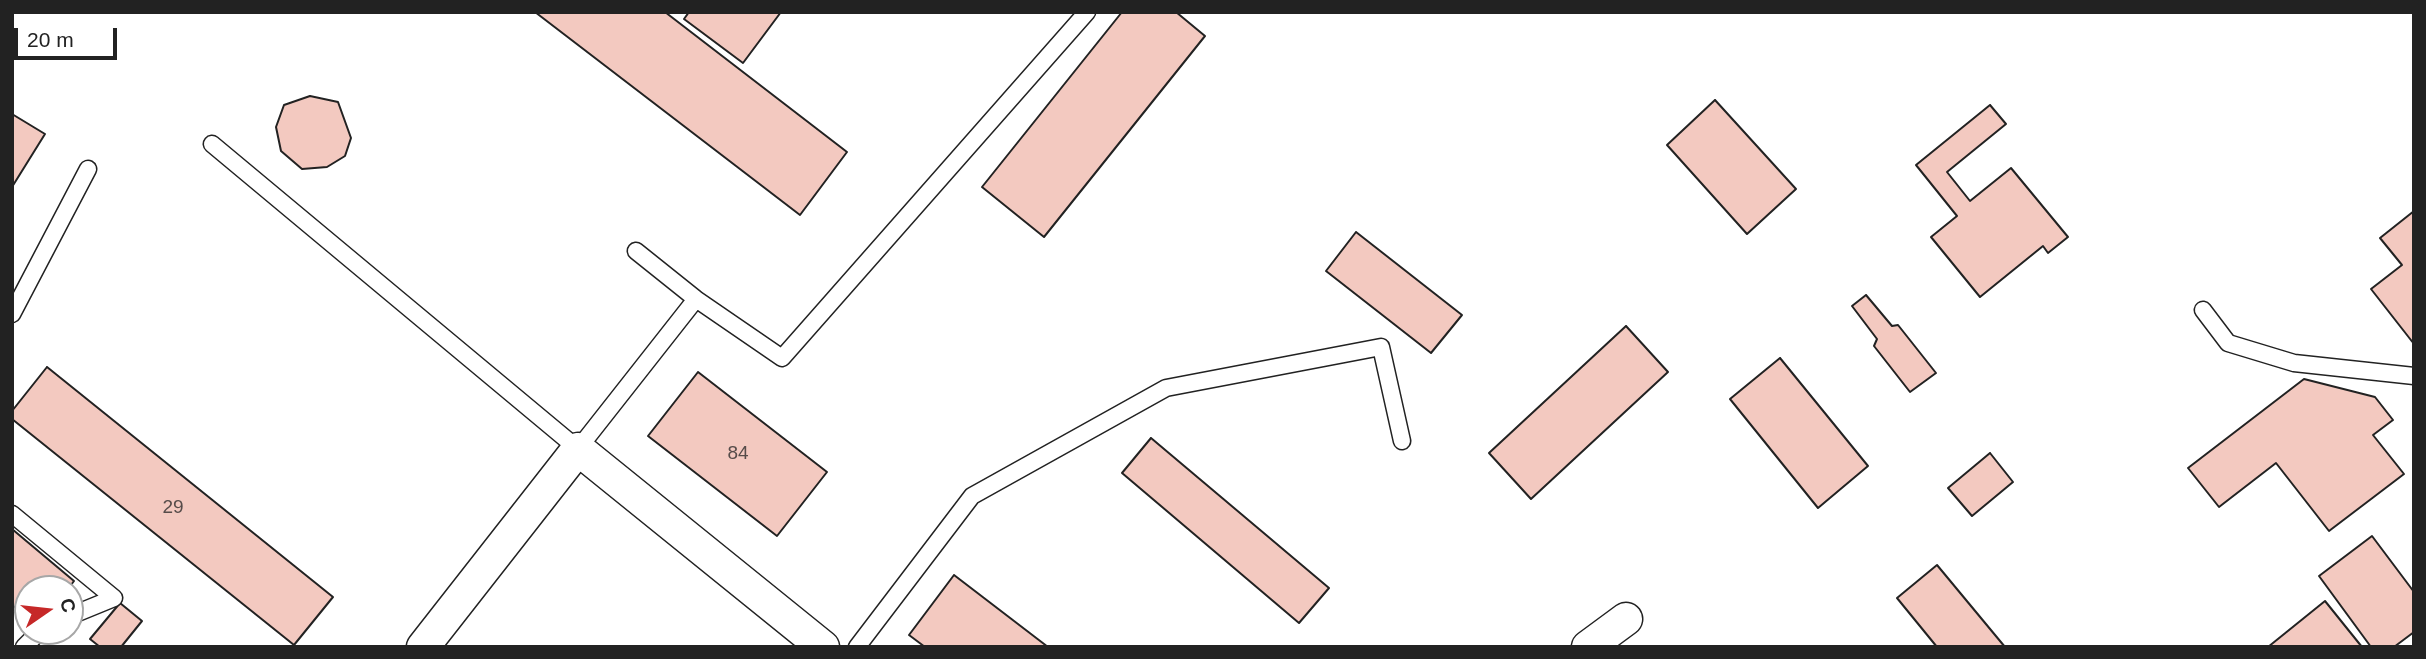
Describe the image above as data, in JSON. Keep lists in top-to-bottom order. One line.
{"house_numbers":["84","29"],"scale_bar":"20 m","north":"right"}
